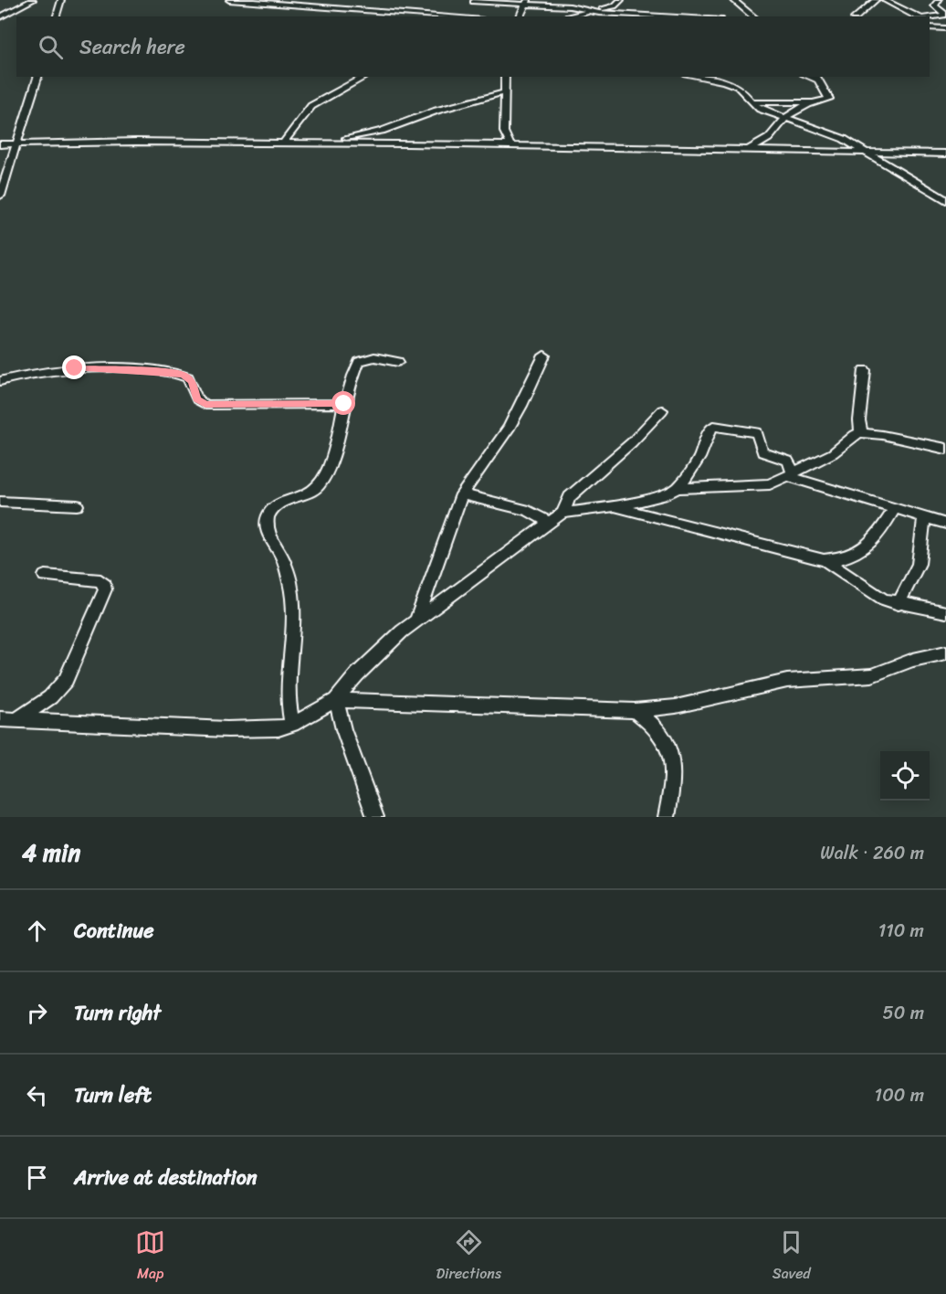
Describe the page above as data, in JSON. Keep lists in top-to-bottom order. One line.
{"page":{"search":"Search here","heading":["4 min","Walk · 260 m"],"list":[["Continue","110 m"],["Turn right","50 m"],["Turn left","100 m"],"Arrive at destination"],"nav":["Map","Directions","Saved"]}}
